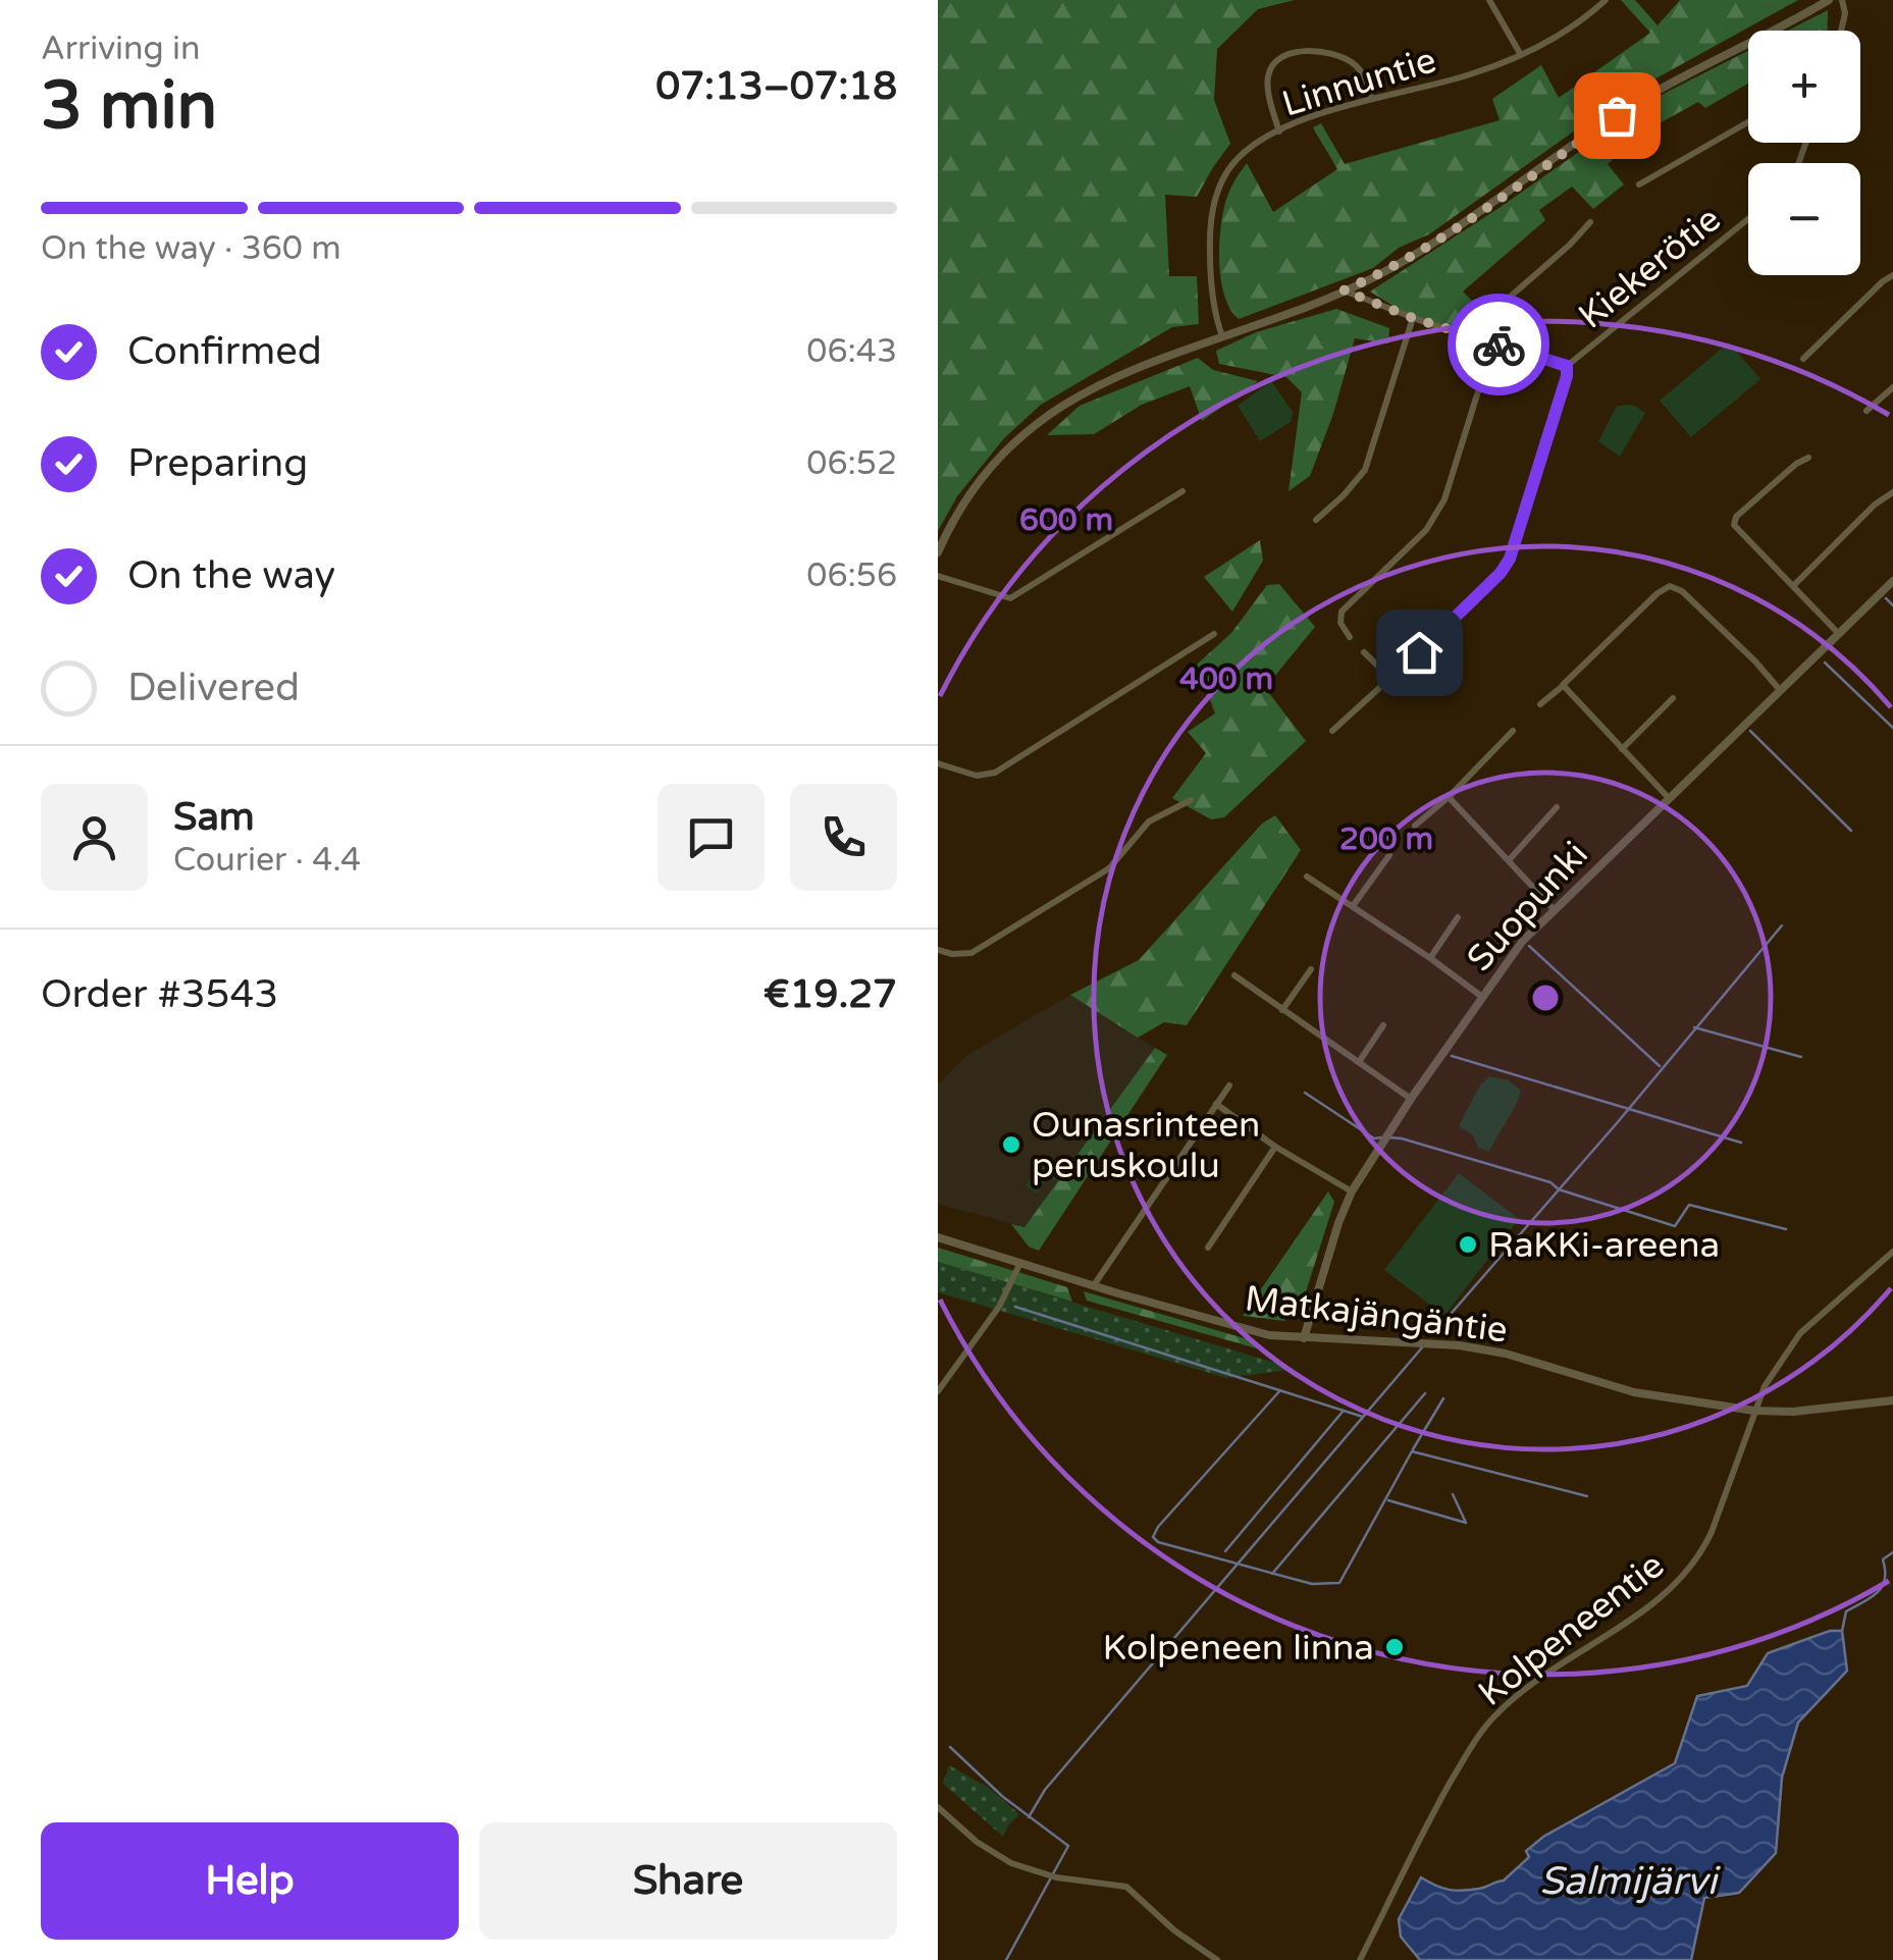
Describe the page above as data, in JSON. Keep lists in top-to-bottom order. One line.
{"streets":{"street":["Linnuntie","Kiekerötie","Suopunki","Matkajängäntie","Kolpeneentie"]},"crossings":[["Suopunki","Matkajängäntie"],["Matkajängäntie","Kolpeneentie"]],"water":["Salmijärvi"],"places":["Ounasrinteen peruskoulu","RaKKi-areena","Kolpeneen linna"],"page":{"heading":["3 min","Arriving in","07:13–07:18"],"panel":["Sam","Courier · 4.4","Order #3543","€19.27"],"map_buttons":["+","−"],"bar":"On the way · 360 m","list":[["Confirmed","06:43"],["Preparing","06:52"],["On the way","06:56"],"Delivered"],"buttons":["Help","Share"]},"rings":["600 m","400 m","200 m"]}
